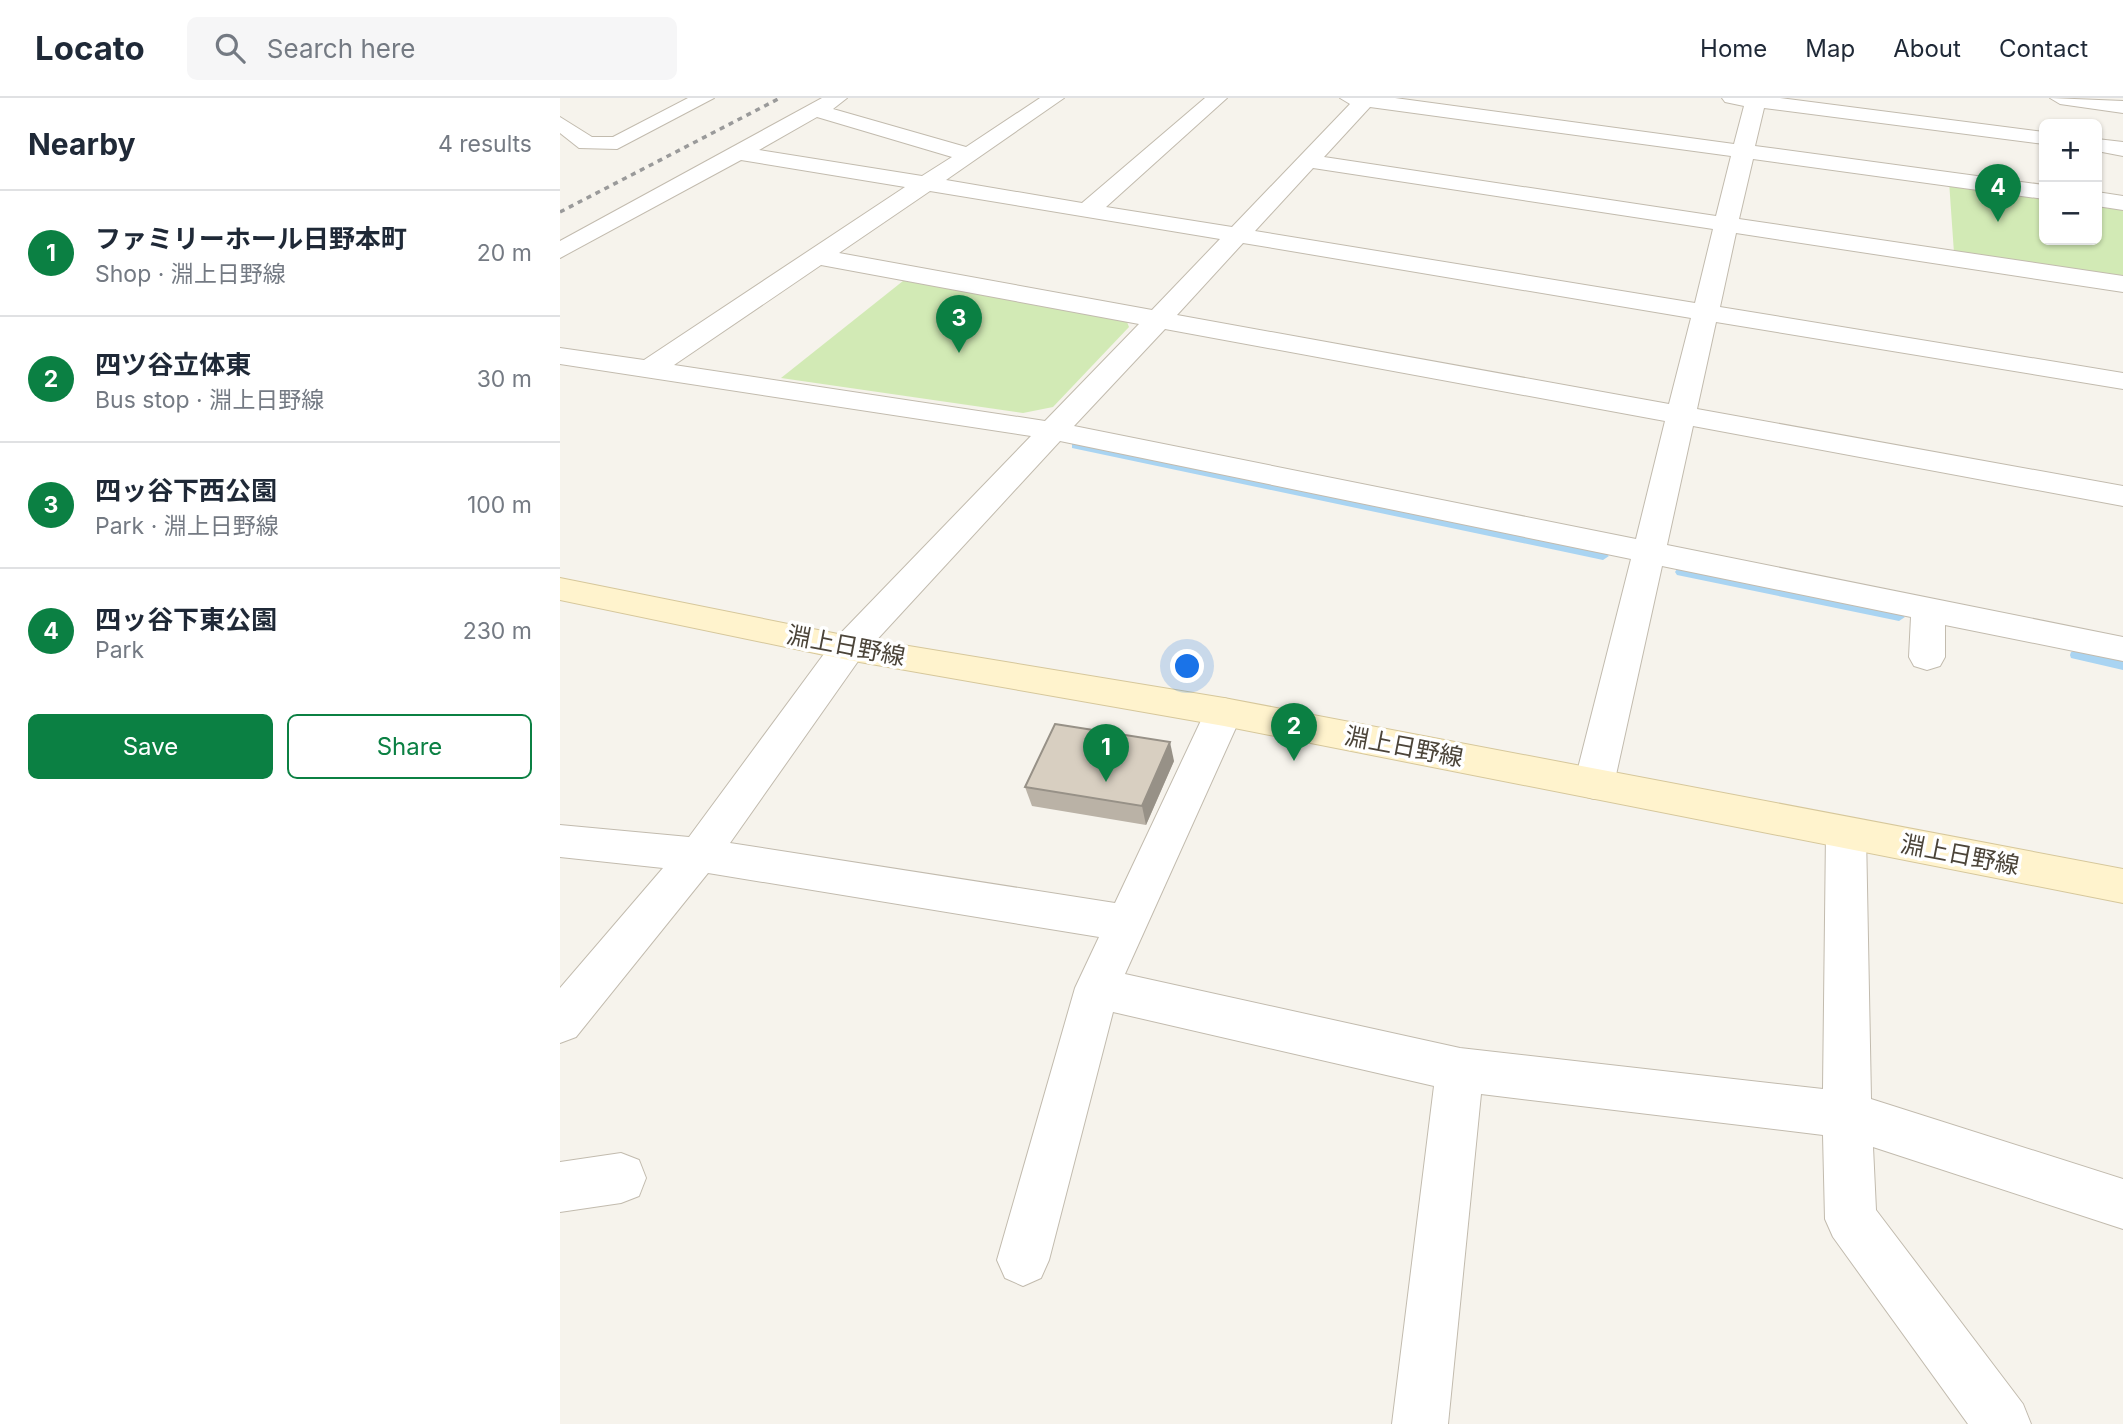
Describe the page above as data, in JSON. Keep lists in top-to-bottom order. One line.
{"streets":{"main road":["淵上日野線"]},"page":{"header":"Locato","search":"Search here","nav":["Home","Map","About","Contact"],"heading":["Nearby","4 results"],"map_buttons":["+","−"],"pins":["4","3","2","1"],"list":[{"mark":"1","name":"ファミリーホール日野本町","note":"Shop · 淵上日野線","value":"20 m"},{"mark":"2","name":"四ツ谷立体東","note":"Bus stop · 淵上日野線","value":"30 m"},{"mark":"3","name":"四ッ谷下西公園","note":"Park · 淵上日野線","value":"100 m"},{"mark":"4","name":"四ッ谷下東公園","note":"Park","value":"230 m"}],"buttons":["Save","Share"]}}
